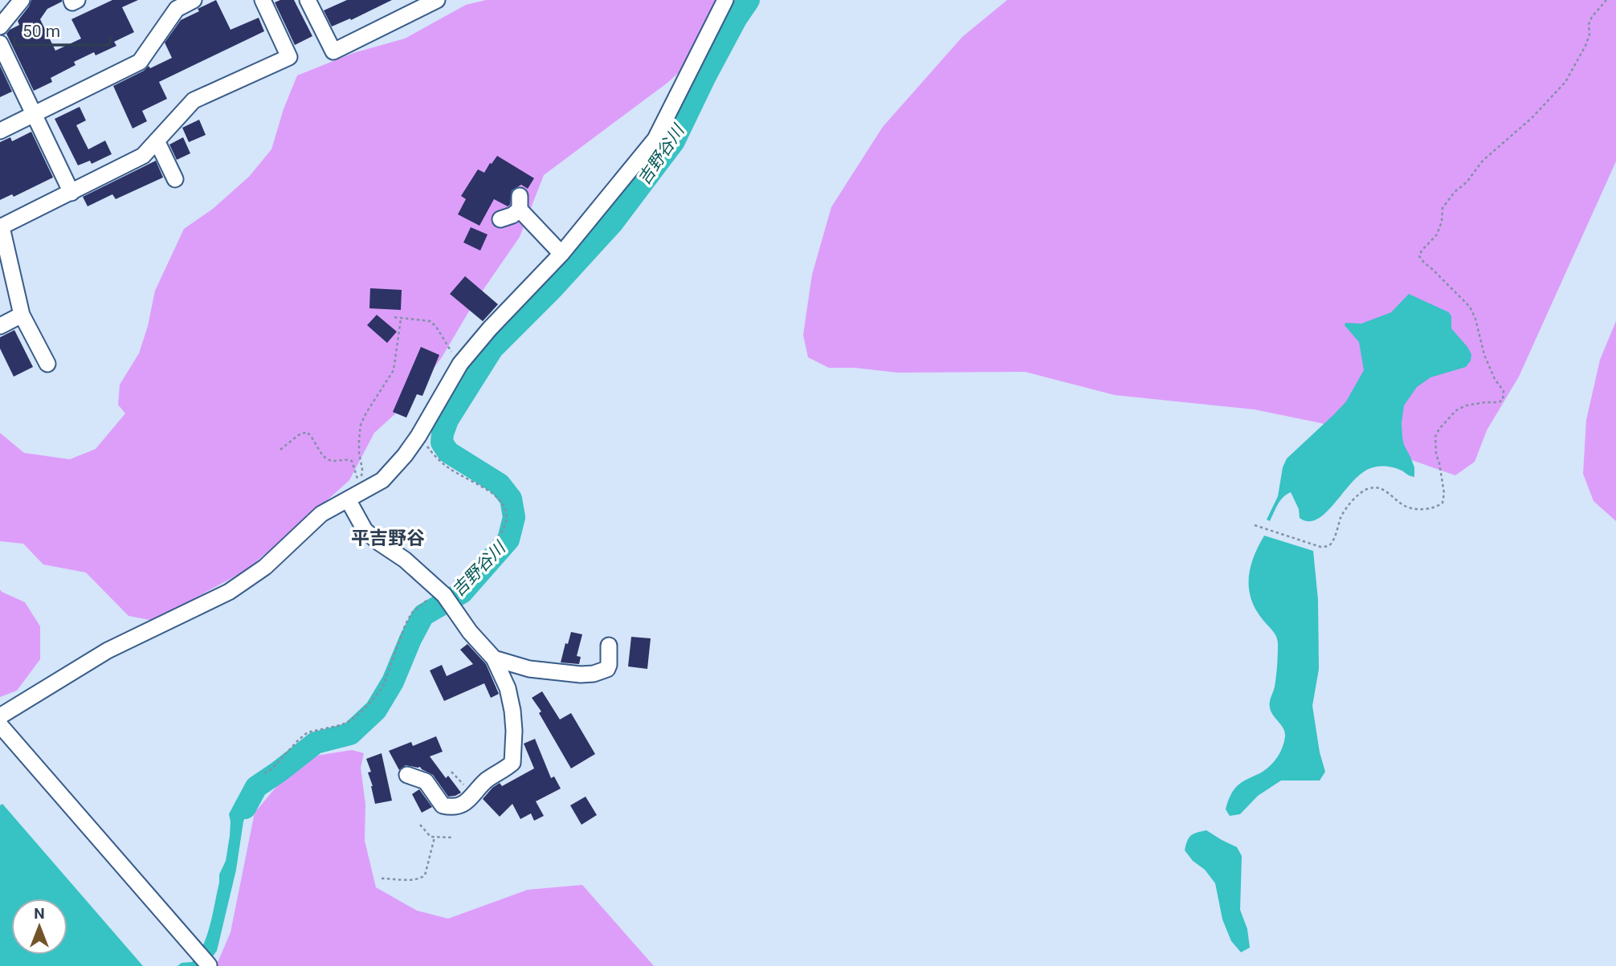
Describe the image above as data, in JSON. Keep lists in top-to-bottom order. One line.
{"districts":["平吉野谷"],"water":["吉野谷川"],"scale_bar":"50 m","north":"top"}
